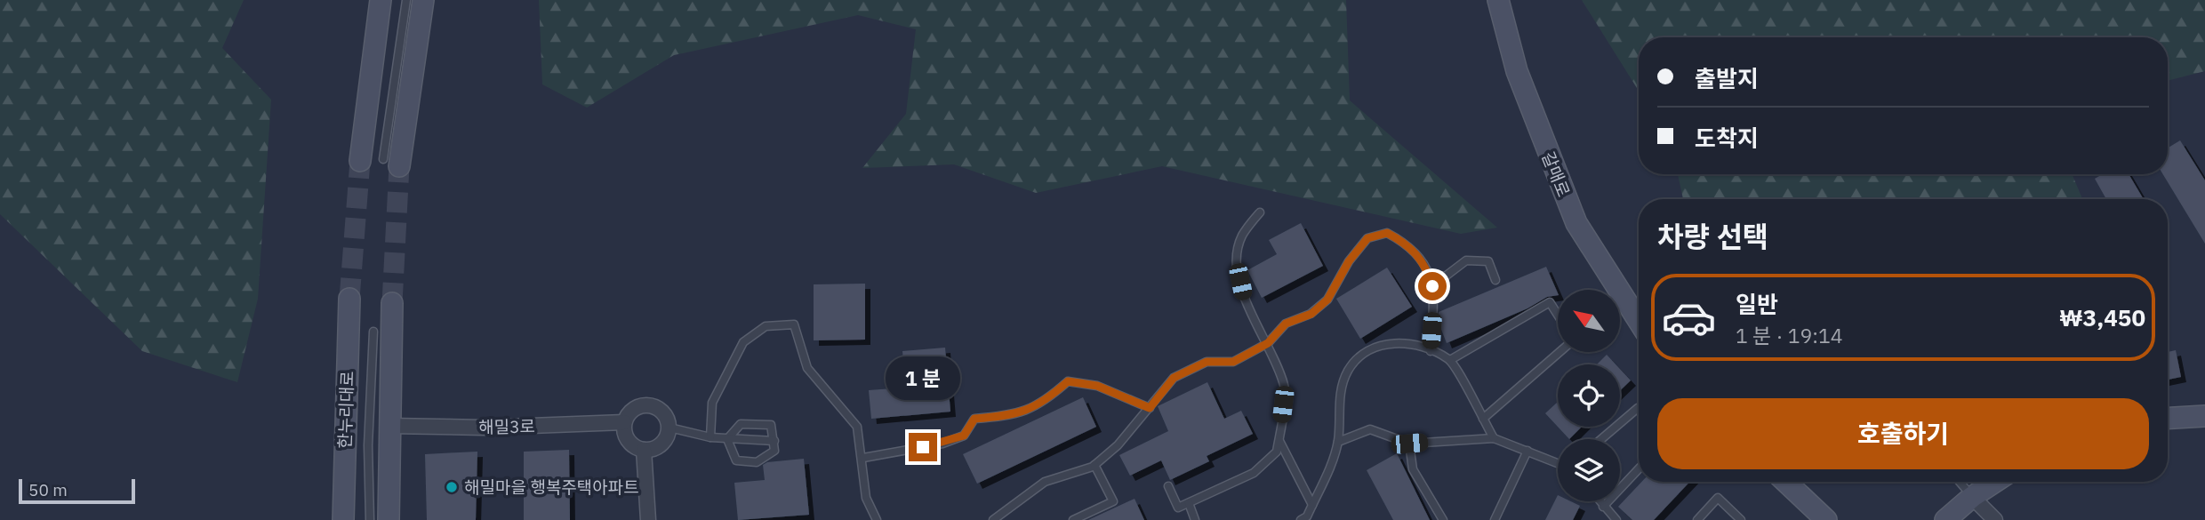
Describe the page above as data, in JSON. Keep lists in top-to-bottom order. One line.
{"streets":{"street":["갈매로","한누리대로","해밀3로"]},"places":["해밀마을 행복주택아파트"],"scale_bar":"50 m","north":"top left","page":{"banner":["출발지","도착지"],"heading":"차량 선택","list":[{"name":"일반","note":"1 분 · 19:14","value":"₩3,450"}],"bubble":"1 분","buttons":"호출하기","scale":"50 m"}}
